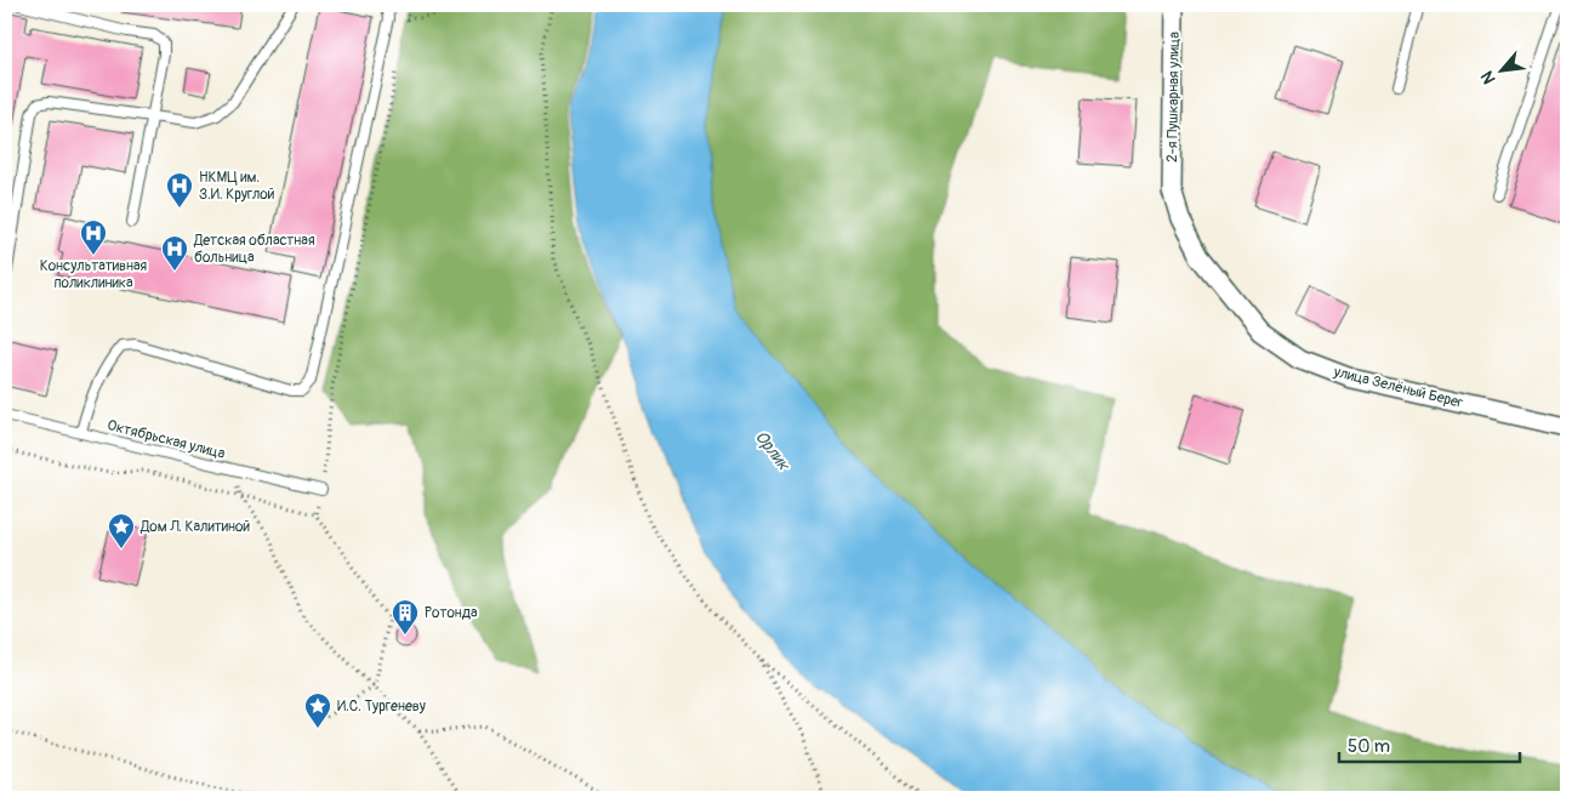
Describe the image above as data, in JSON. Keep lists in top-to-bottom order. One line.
{"streets":{"street":["2-я Пушкарная улица","улица Зелёный Берег"],"lane":["Октябрьская улица"]},"crossings":[["2-я Пушкарная улица","улица Зелёный Берег"]],"water":["Орлик"],"places":{"hospital":["НКМЦ им. З.И. Круглой","Консультативная поликлиника","Детская областная больница"],"place":["Дом Л. Калитиной","И.С. Тургеневу"],"building":["Ротонда"]},"scale_bar":"50 m","north":"bottom left"}
